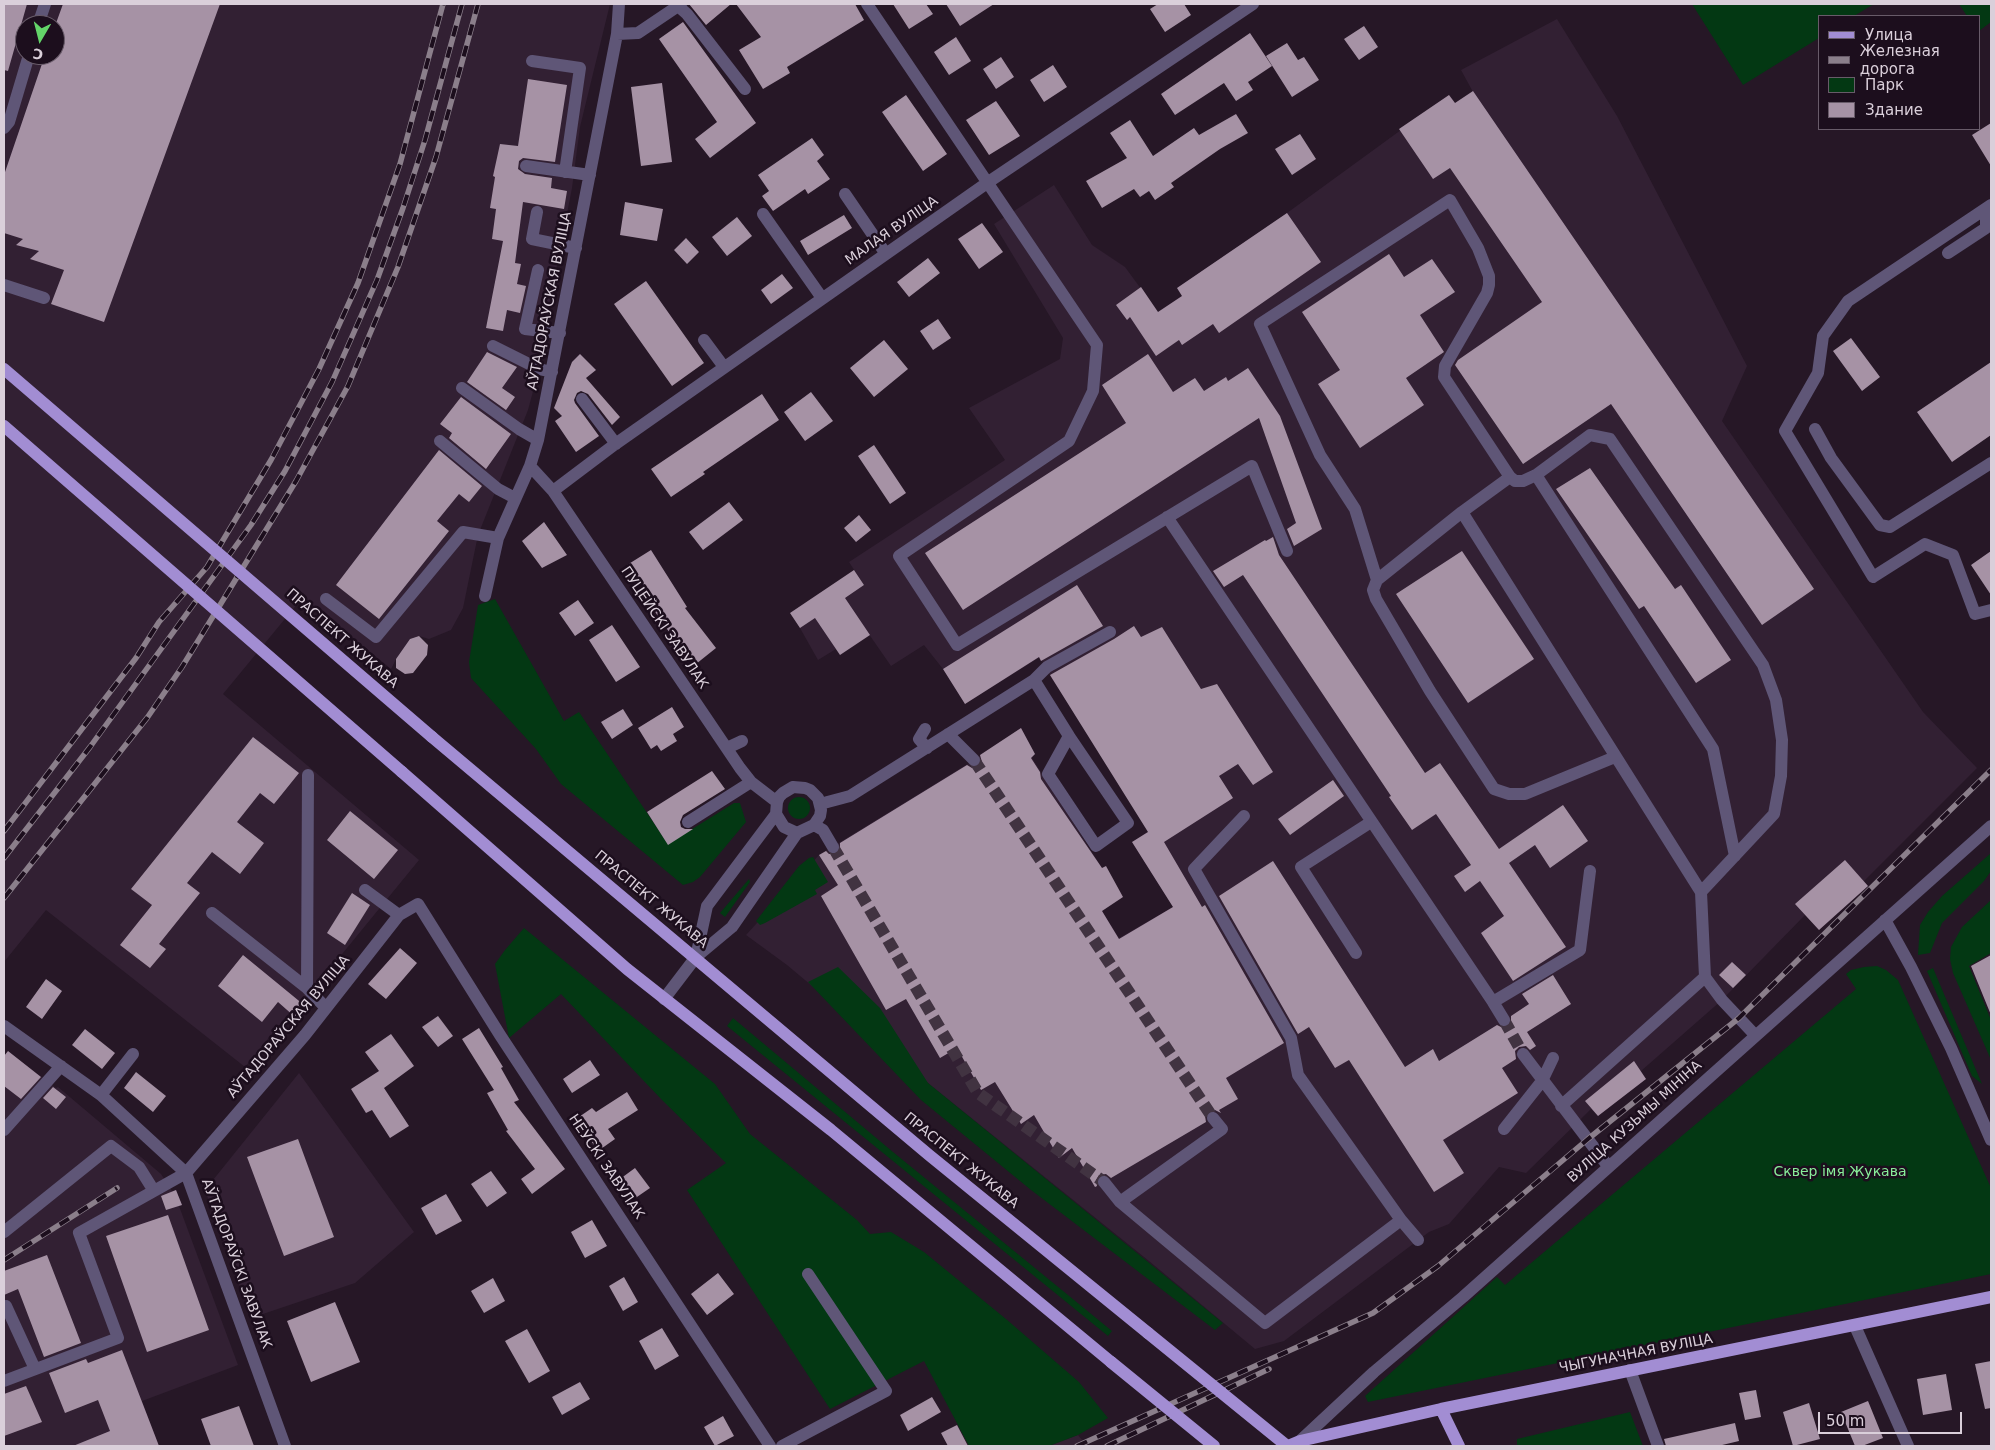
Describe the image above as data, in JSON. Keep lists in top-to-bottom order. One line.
{"streets":{"main road":["ПРАСПЕКТ ЖУКАВА","ЧЫГУНАЧНАЯ ВУЛІЦА"],"street":["МАЛАЯ ВУЛІЦА","АЎТАДОРАЎСКАЯ ВУЛІЦА","ПУЦЕЙСКІ ЗАВУЛАК","ВУЛІЦА КУЗЬМЫ МІНІНА","НЕЎСКІ ЗАВУЛАК","АЎТАДОРАЎСКІ ЗАВУЛАК"]},"crossings":[["МАЛАЯ ВУЛІЦА","ПУЦЕЙСКІ ЗАВУЛАК"],["АЎТАДОРАЎСКАЯ ВУЛІЦА","ПУЦЕЙСКІ ЗАВУЛАК"],["АЎТАДОРАЎСКАЯ ВУЛІЦА","НЕЎСКІ ЗАВУЛАК"],["АЎТАДОРАЎСКАЯ ВУЛІЦА","АЎТАДОРАЎСКІ ЗАВУЛАК"],["ПРАСПЕКТ ЖУКАВА","ВУЛІЦА КУЗЬМЫ МІНІНА"],["ПРАСПЕКТ ЖУКАВА","ЧЫГУНАЧНАЯ ВУЛІЦА"],["ВУЛІЦА КУЗЬМЫ МІНІНА","ЧЫГУНАЧНАЯ ВУЛІЦА"]],"parks":["Сквер імя Жукава"],"legend":["Улица","Железная дорога","Парк","Здание"],"scale_bar":"50 m","north":"bottom"}
